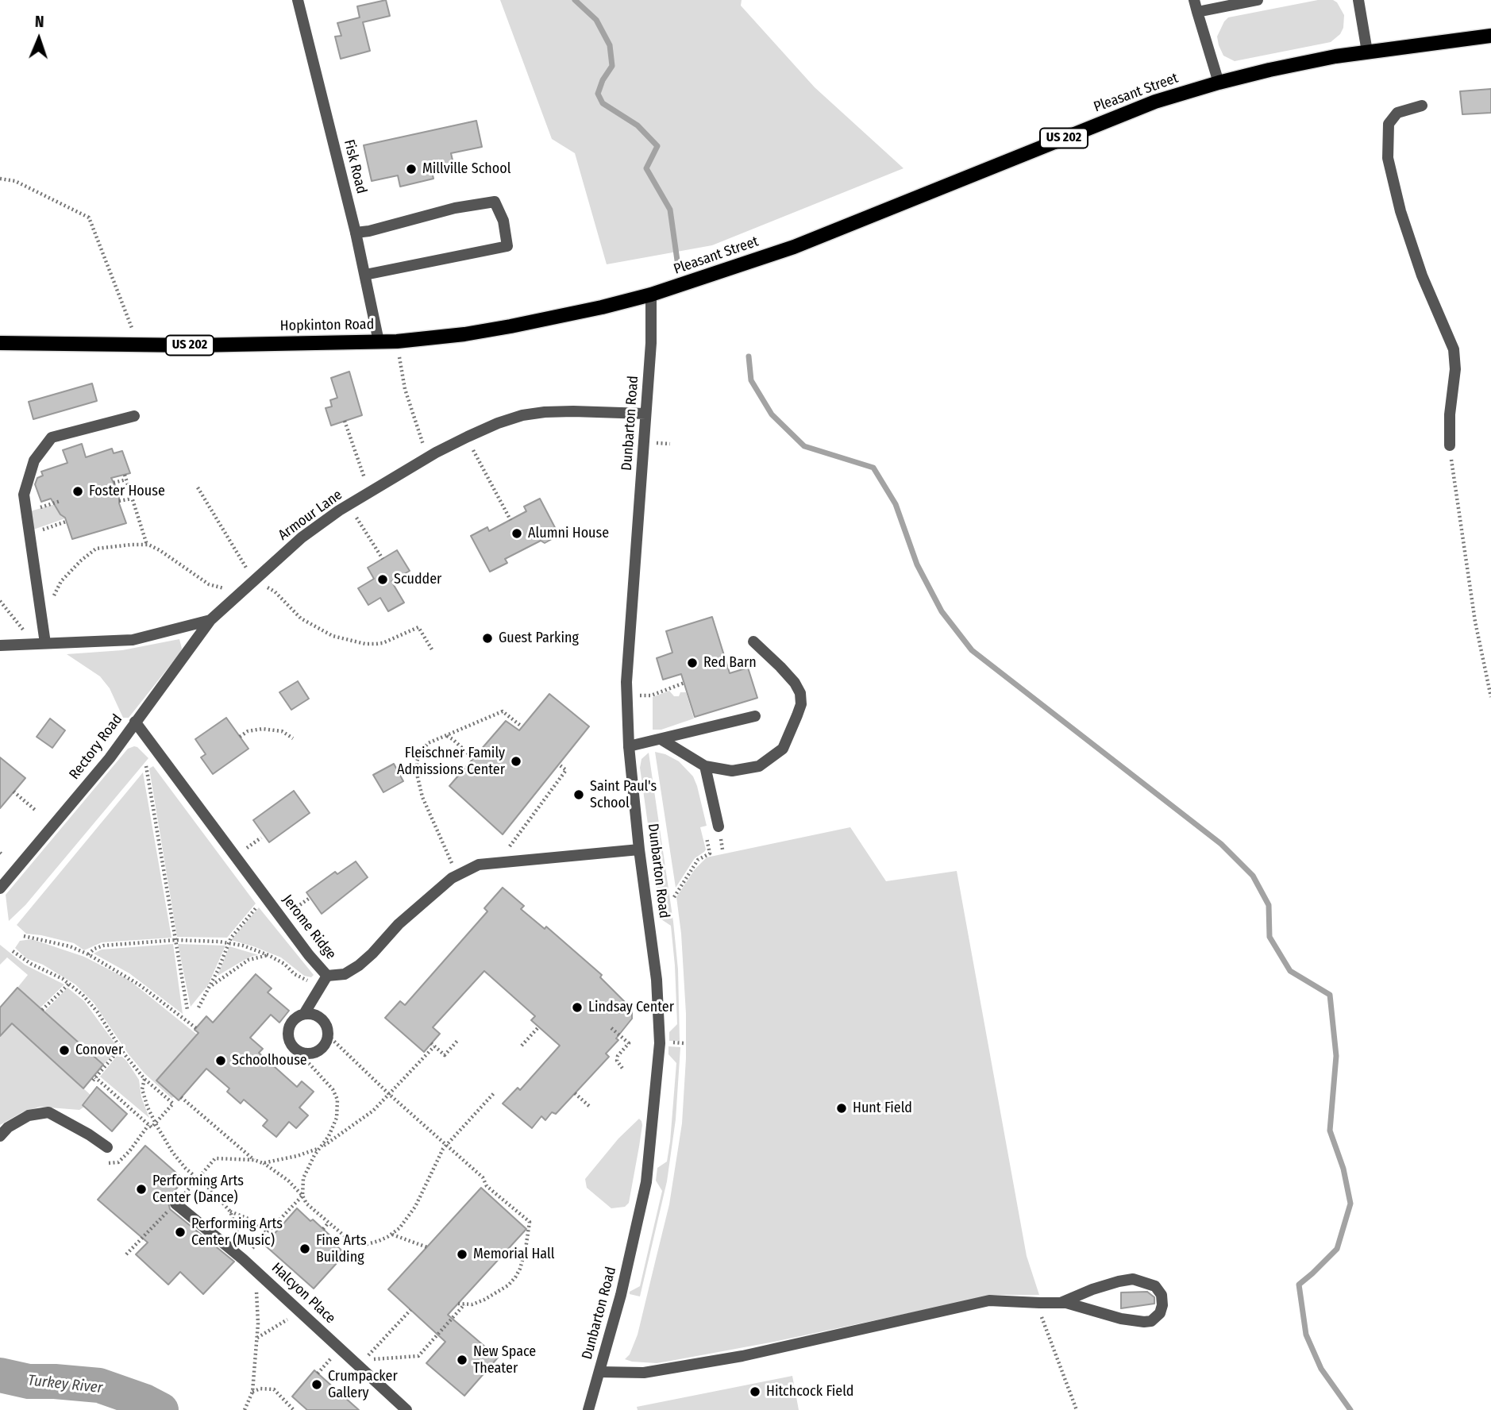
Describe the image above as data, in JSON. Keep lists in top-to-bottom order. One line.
{"streets":{"main road":["Pleasant Street","US 202","Hopkinton Road"],"street":["Fisk Road","Dunbarton Road","Armour Lane","Rectory Road","Jerome Ridge","Halcyon Place"]},"crossings":[["Pleasant Street","Hopkinton Road"],["Pleasant Street","Dunbarton Road"],["Fisk Road","Hopkinton Road"],["Hopkinton Road","Dunbarton Road"],["Dunbarton Road","Armour Lane"],["Dunbarton Road","Jerome Ridge"],["Armour Lane","Rectory Road"],["Rectory Road","Jerome Ridge"]],"water":["Turkey River"],"places":["Millville School","Foster House","Alumni House","Scudder","Guest Parking","Red Barn","Fleischner Family Admissions Center","Saint Paul's School","Lindsay Center","Conover","Schoolhouse","Hunt Field","Performing Arts Center (Dance)","Performing Arts Center (Music)","Fine Arts Building","Memorial Hall","New Space Theater","Crumpacker Gallery","Hitchcock Field"],"north":"top"}
